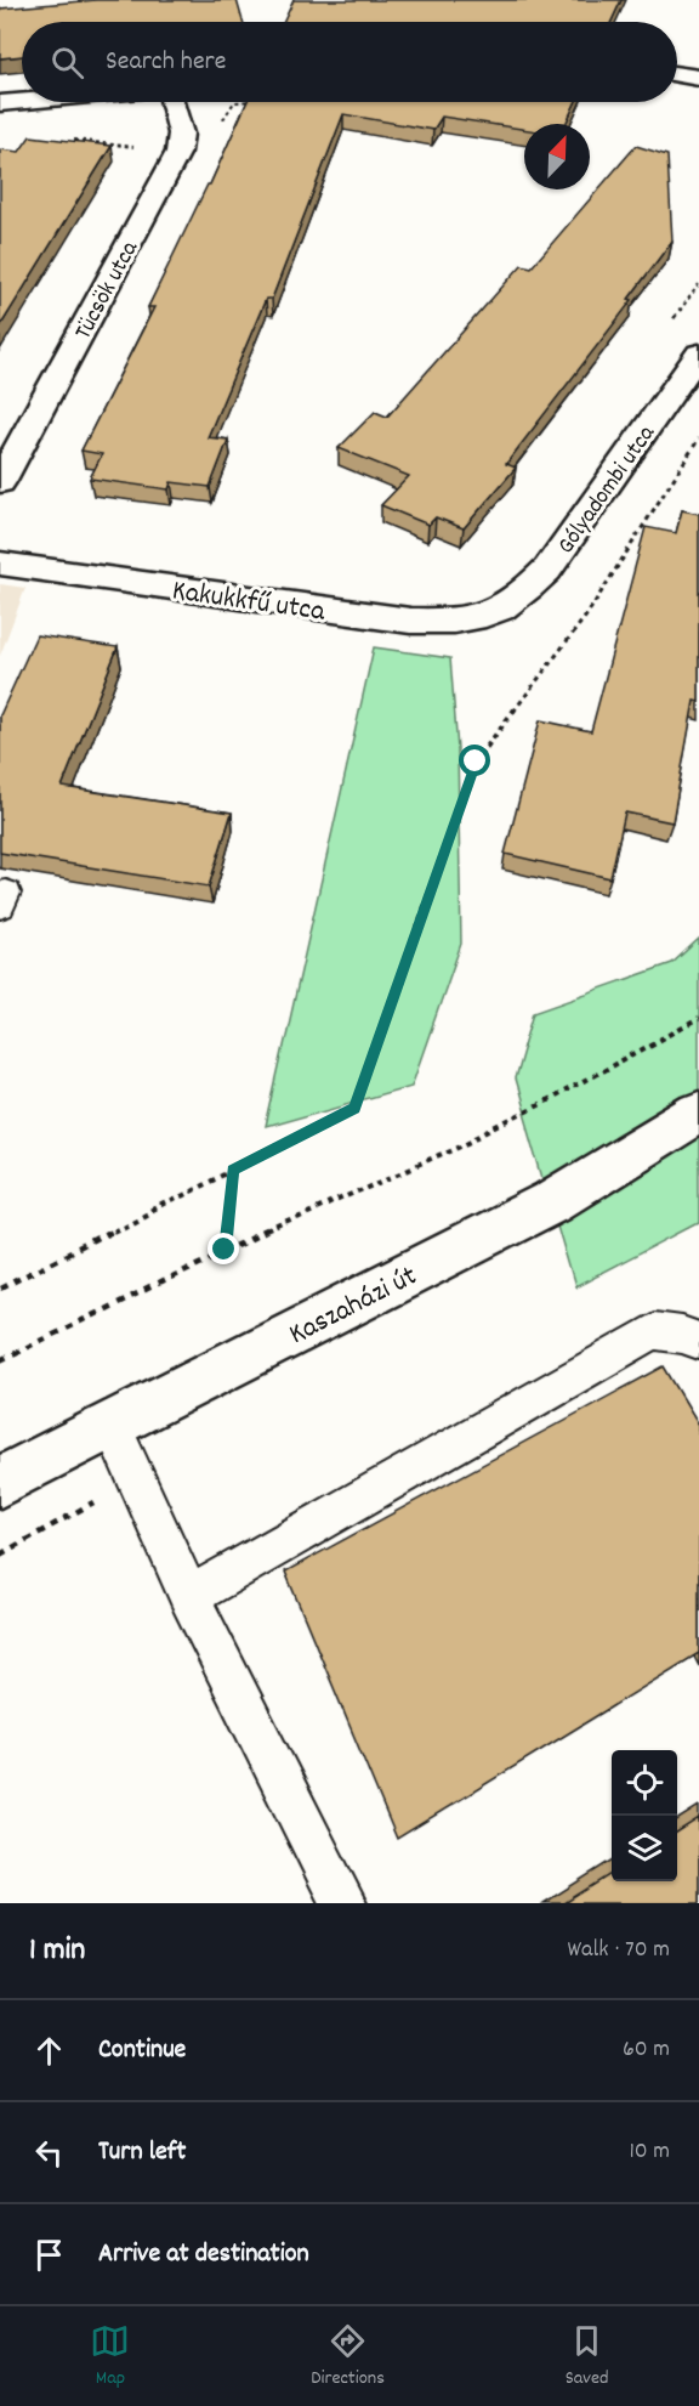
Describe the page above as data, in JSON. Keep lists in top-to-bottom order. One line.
{"streets":{"street":["Tücsök utca","Gólyadombi utca","Kakukkfű utca","Kaszaházi út"]},"crossings":[["Gólyadombi utca","Kakukkfű utca"]],"north":"top right","page":{"search":"Search here","heading":["1 min","Walk · 70 m"],"list":[["Continue","60 m"],["Turn left","10 m"],"Arrive at destination"],"nav":["Map","Directions","Saved"]}}
